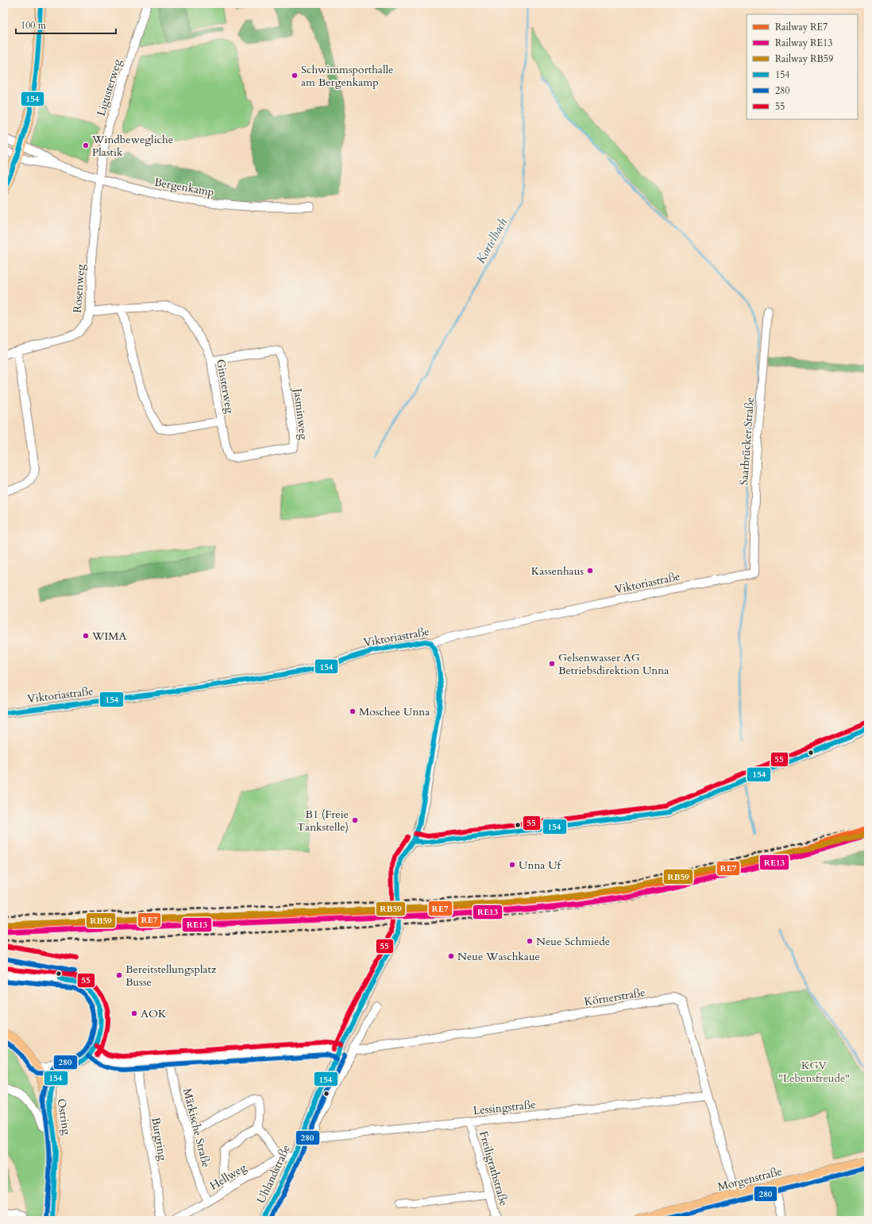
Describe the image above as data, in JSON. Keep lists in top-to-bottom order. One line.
{"streets":{"main road":["Ostring","Morgenstraße"],"street":["Ligusterweg","Bergenkamp","Rosenweg","Ginsterweg","Jasminweg","Saarbrücker Straße","Viktoriastraße","Körnerstraße","Lessingstraße","Märkische Straße","Burgring","Freiligrathstraße","Uhlandstraße","Hellweg"]},"crossings":[["Ligusterweg","Bergenkamp"],["Ligusterweg","Rosenweg"],["Bergenkamp","Rosenweg"],["Rosenweg","Ginsterweg"],["Ginsterweg","Jasminweg"],["Saarbrücker Straße","Viktoriastraße"],["Körnerstraße","Lessingstraße"],["Körnerstraße","Morgenstraße"],["Lessingstraße","Freiligrathstraße"],["Lessingstraße","Uhlandstraße"],["Märkische Straße","Hellweg"]],"water":["Kortelbach"],"parks":["KGV \"Lebensfreude\""],"places":["Schwimmsporthalle am Bergenkamp","Windbewegliche Plastik","Kassenhaus","WIMA","Gelsenwasser AG Betriebsdirektion Unna","Moschee Unna","B1 (Freie Tankstelle)","Unna Uf","Neue Schmiede","Neue Waschkaue","Bereitstellungsplatz Busse","AOK"],"lines":["transit line 154","transit line 55","rail line RE7","rail line RE13","rail line RB59","transit line 280"],"legend":["Railway RE7","Railway RE13","Railway RB59","154","280","55"],"scale_bar":"100 m"}
